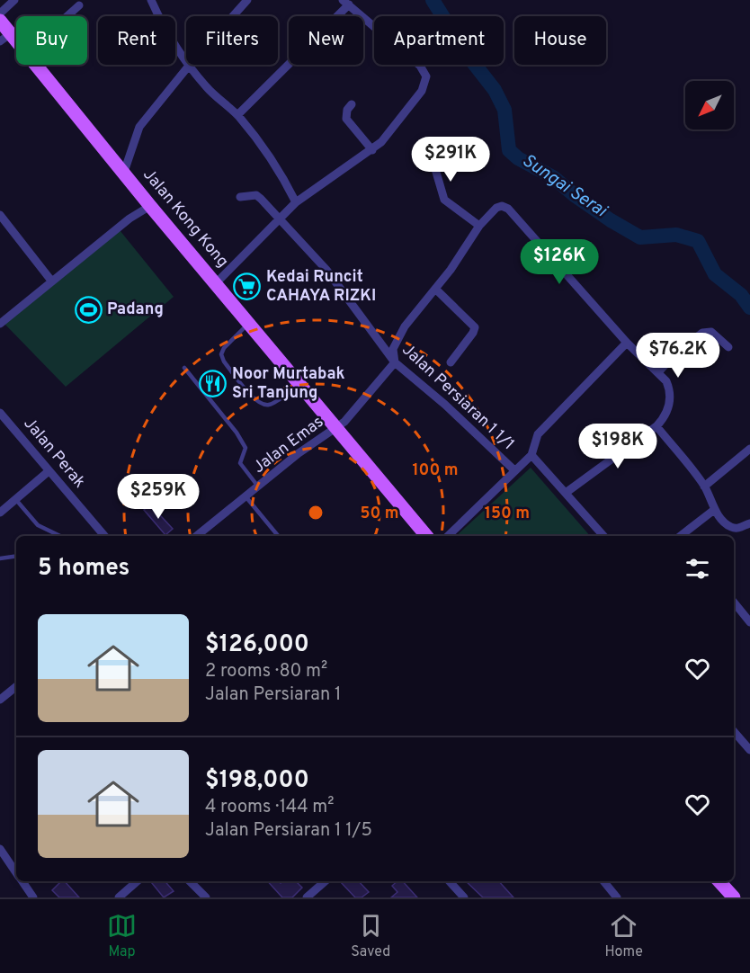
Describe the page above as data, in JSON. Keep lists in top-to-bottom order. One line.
{"streets":{"main road":["Jalan Kong Kong"],"street":["Jalan Persiaran 1 1/1","Jalan Emas","Jalan Perak"]},"crossings":[["Jalan Kong Kong","Jalan Emas"],["Jalan Persiaran 1 1/1","Jalan Emas"]],"water":["Sungai Serai"],"places":{"supermarket":["Kedai Runcit CAHAYA RIZKI"],"sports":["Padang"],"restaurant":["Noor Murtabak Sri Tanjung"]},"north":"bottom left","page":{"chip":["Buy","Rent","Filters","New","Apartment","House"],"price":["$291K","$126K","$76.2K","$198K","$259K"],"heading":"5 homes","list":[{"name":"$126,000","note":"2 rooms · 80 m² · Jalan Persiaran 1"},{"name":"$198,000","note":"4 rooms · 144 m² · Jalan Persiaran 1 1/5"}],"tabs":["Map","Saved","Home"]},"rings":["100 m","50 m","150 m"]}
